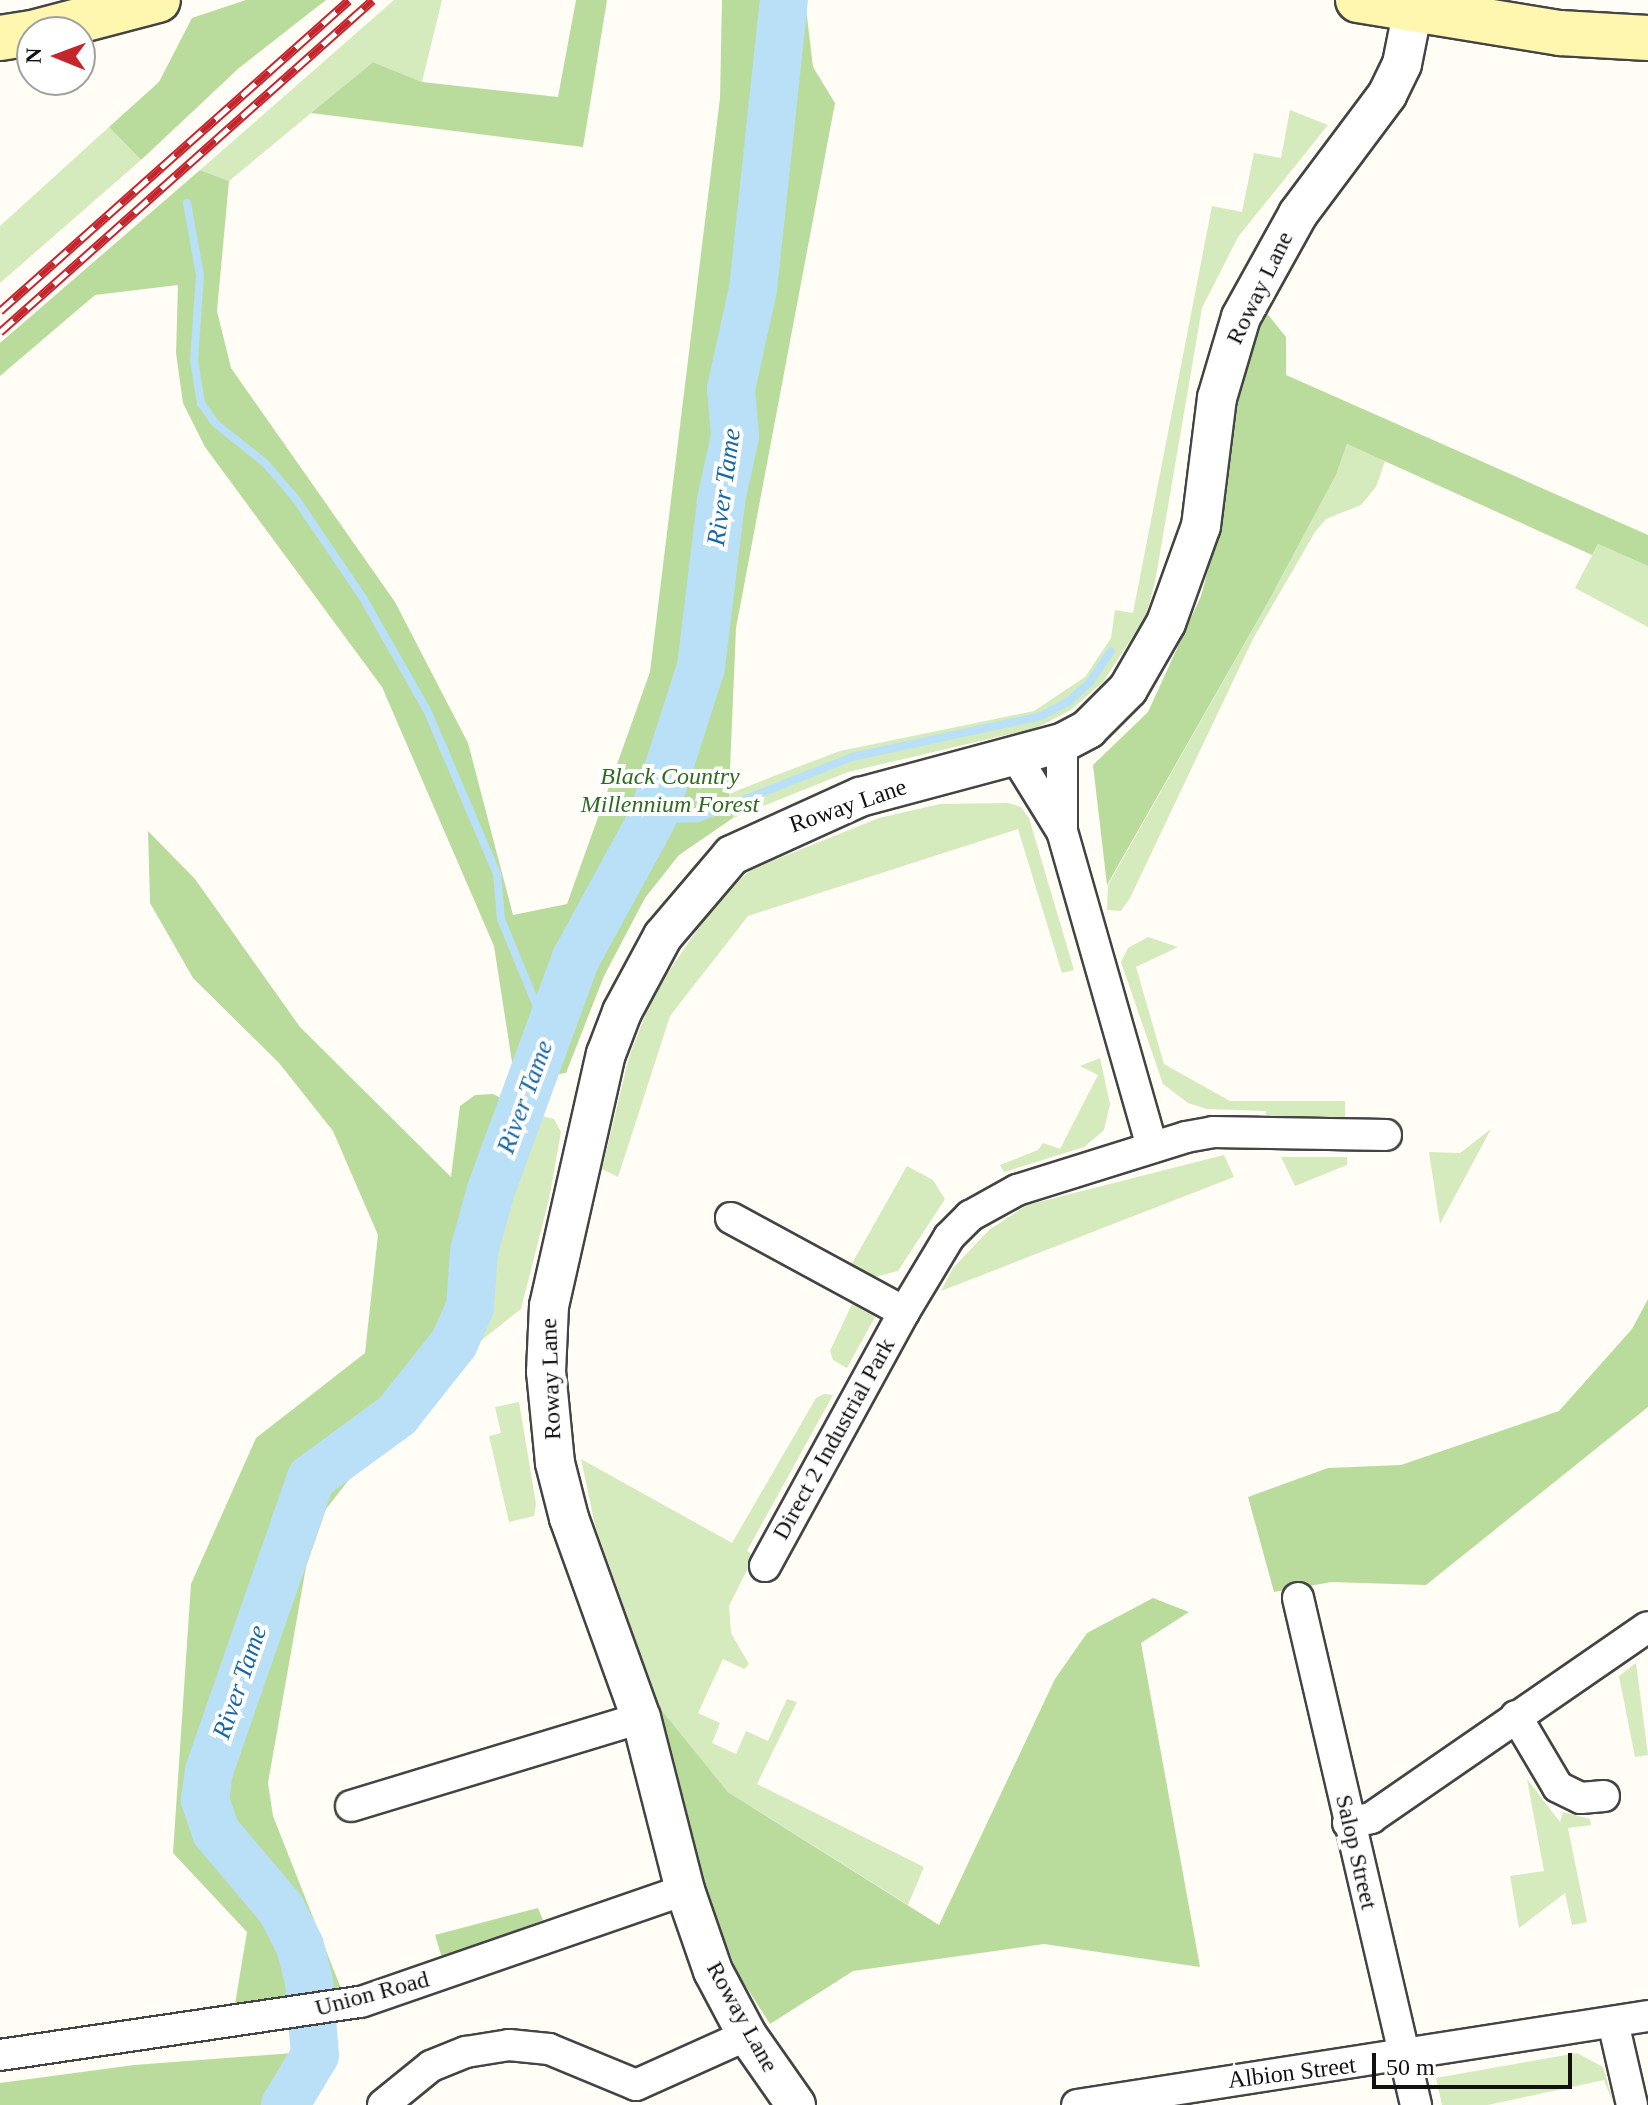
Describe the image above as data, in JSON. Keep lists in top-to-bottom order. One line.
{"streets":{"street":["Roway Lane","Direct 2 Industrial Park","Salop Street","Union Road","Albion Street"]},"crossings":[["Roway Lane","Union Road"],["Salop Street","Albion Street"]],"water":["River Tame"],"parks":["Black Country Millennium Forest"],"scale_bar":"50 m","north":"left"}
